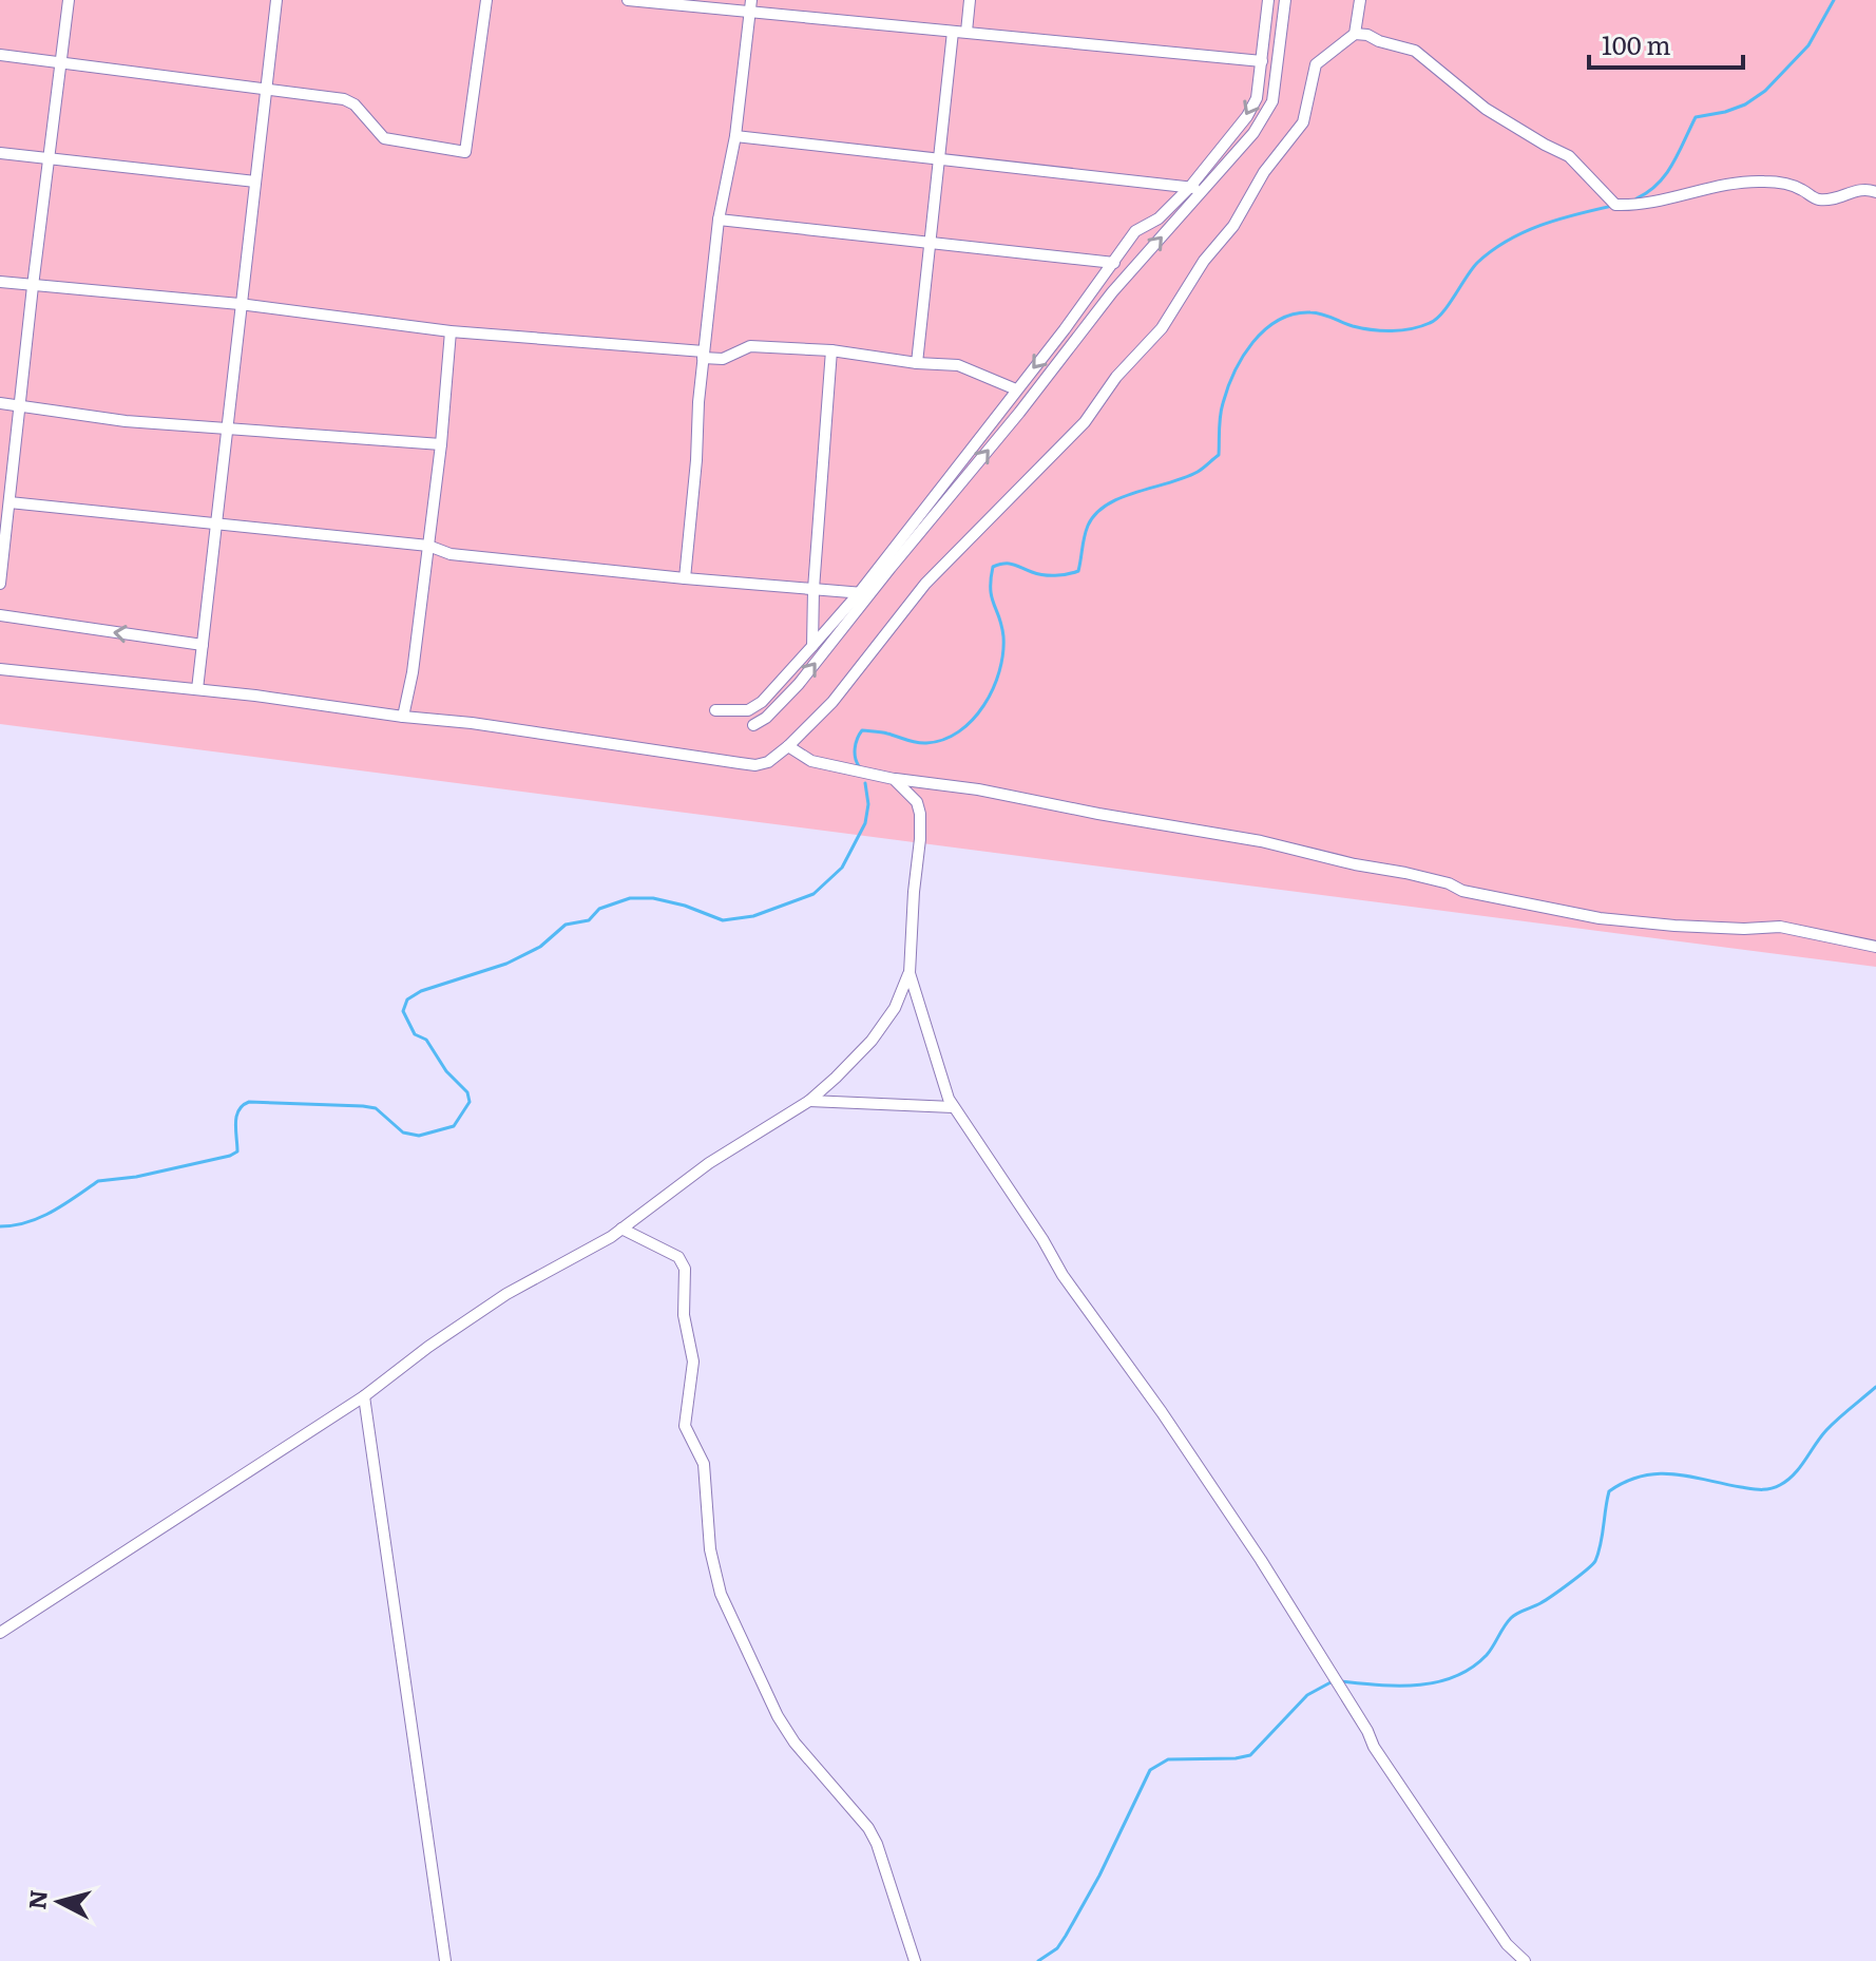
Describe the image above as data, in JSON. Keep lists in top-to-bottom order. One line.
{"scale_bar":"100 m","north":"left"}
